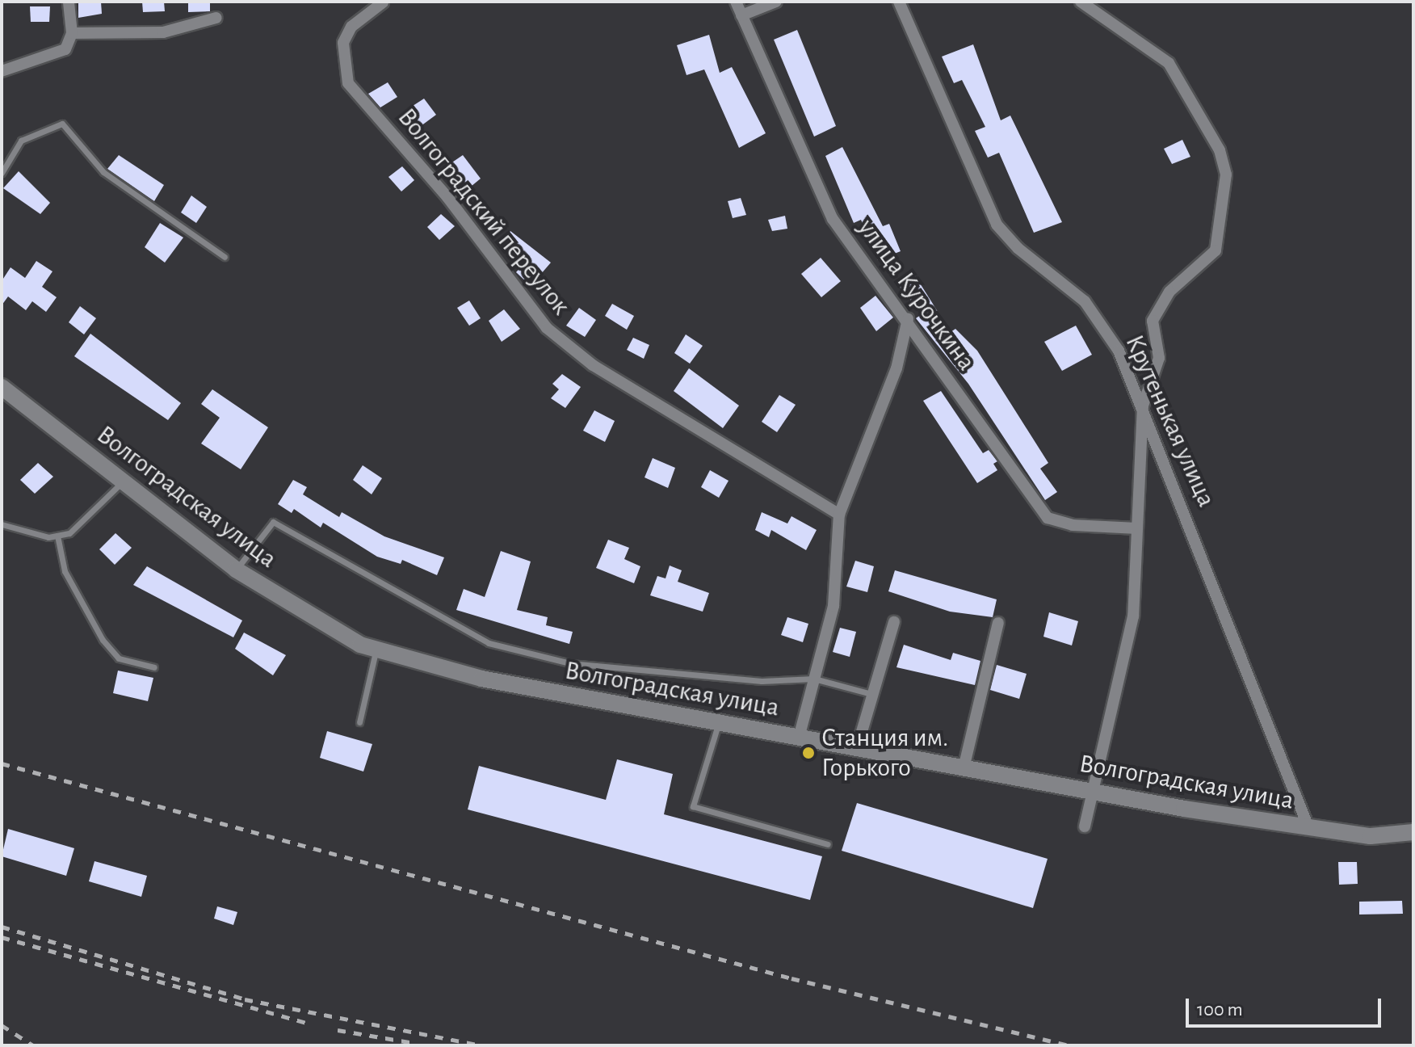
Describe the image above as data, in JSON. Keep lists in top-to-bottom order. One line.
{"streets":{"main road":["Волгоградская улица"],"street":["Волгоградский переулок","улица Курочкина","Крутенькая улица"]},"crossings":[["Крутенькая улица","Волгоградская улица"]],"places":["Станция им. Горького"],"scale_bar":"100 m"}
